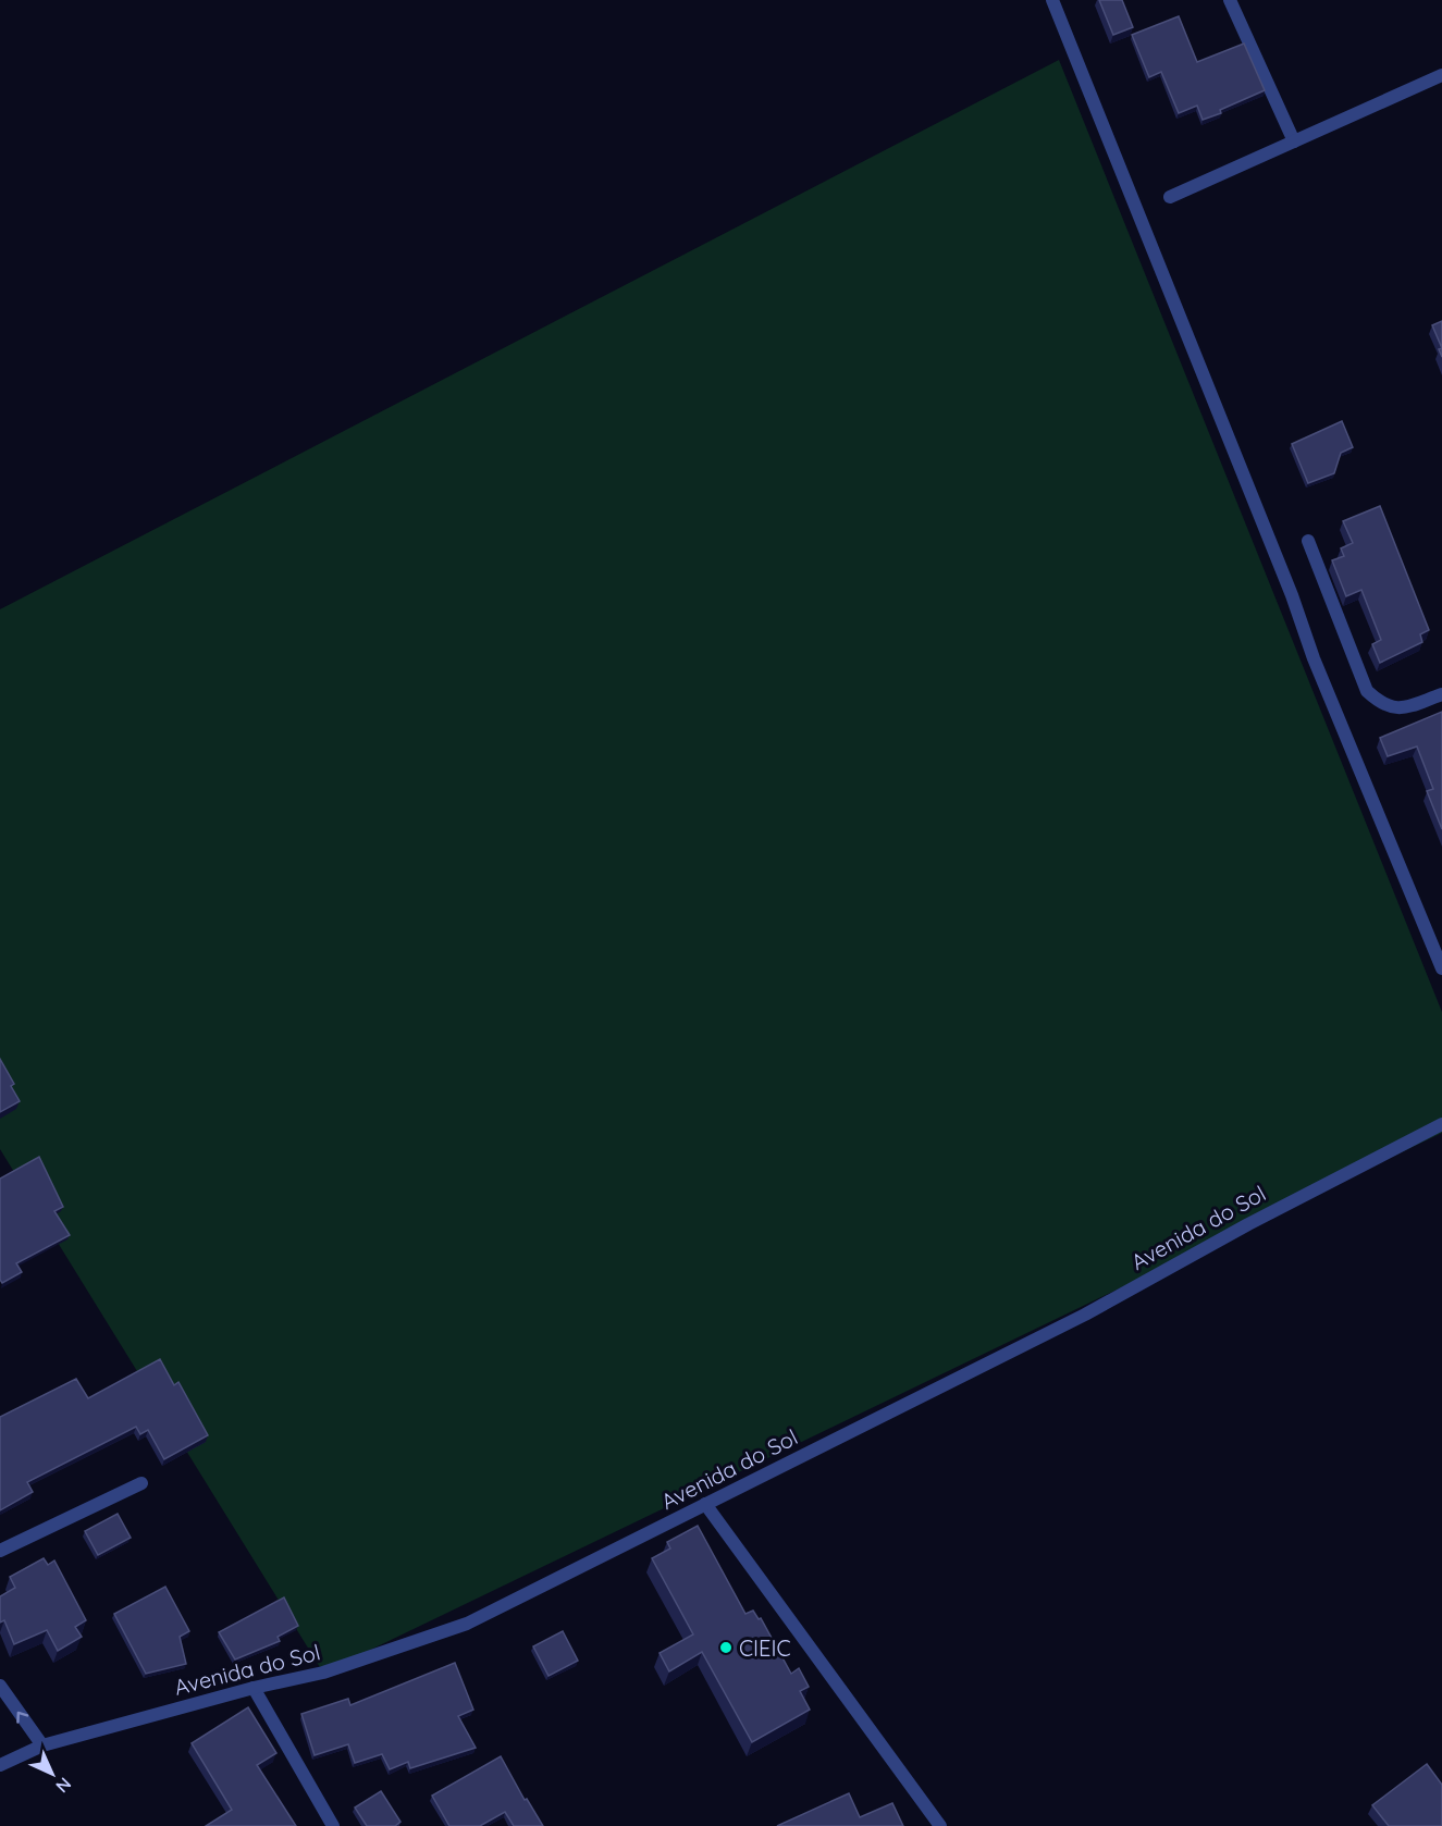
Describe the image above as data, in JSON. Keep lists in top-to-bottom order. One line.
{"streets":{"street":["Avenida do Sol"]},"places":["CIEIC"],"north":"bottom right"}
